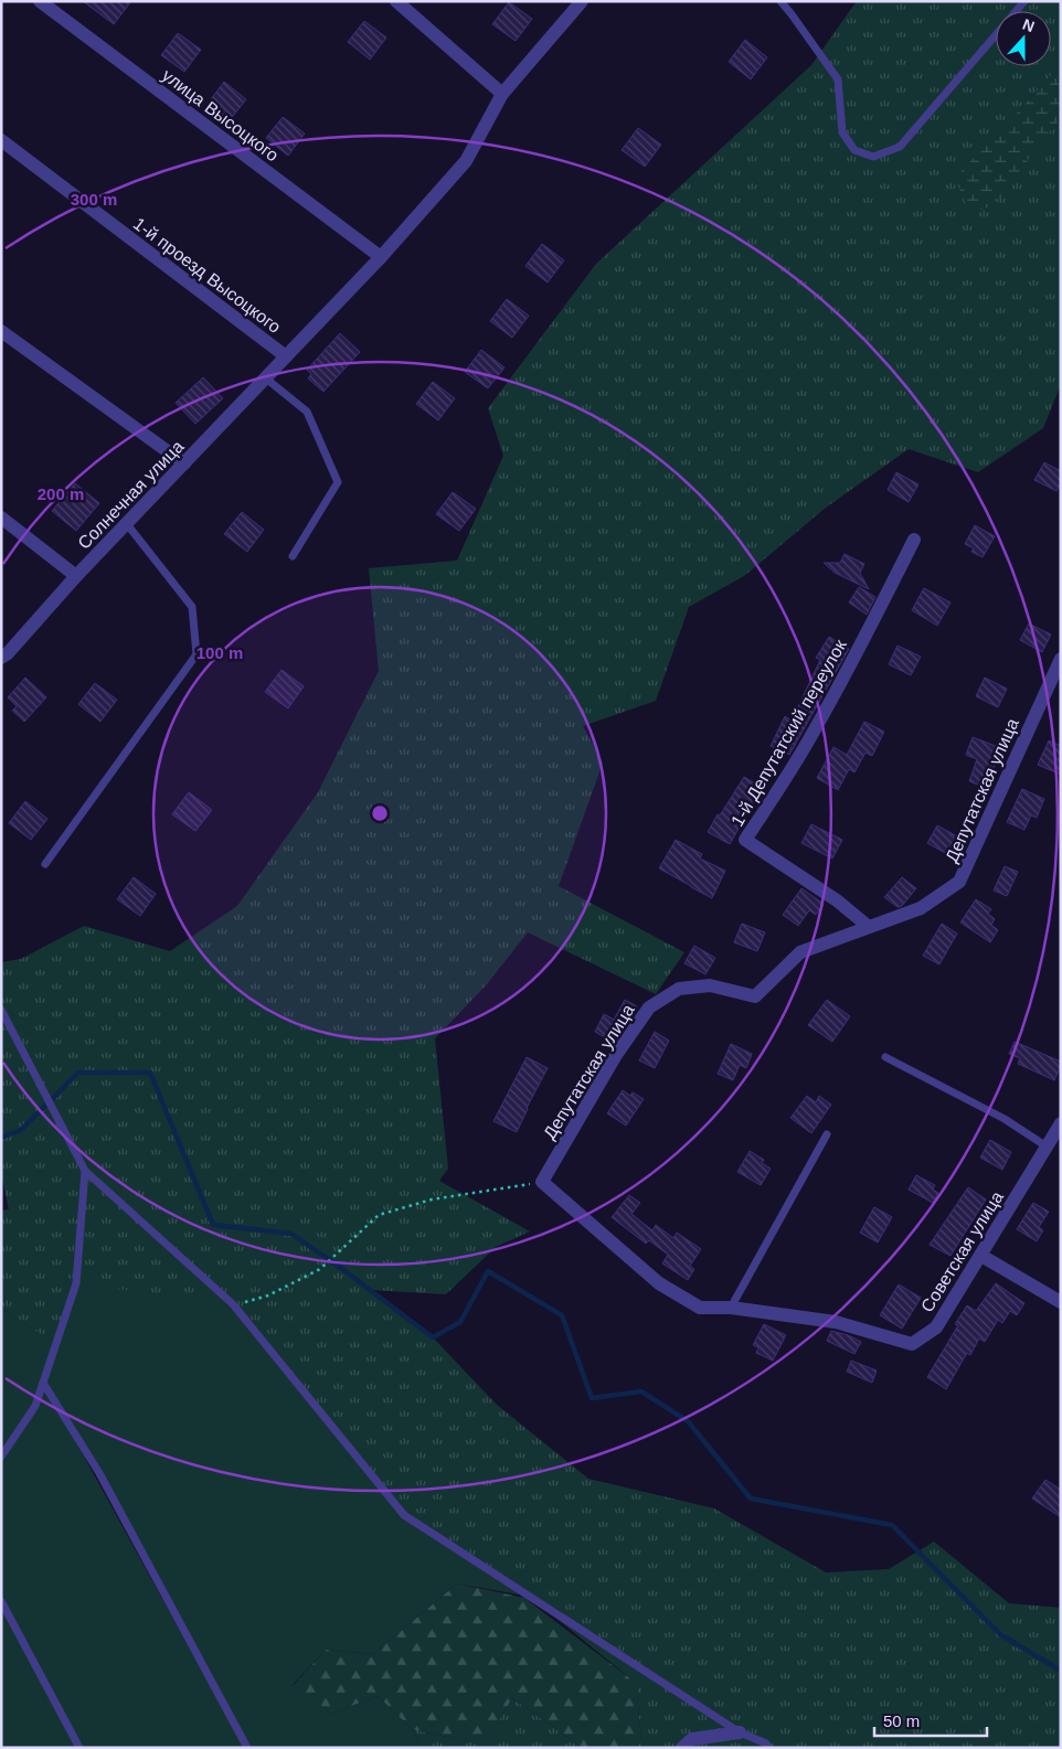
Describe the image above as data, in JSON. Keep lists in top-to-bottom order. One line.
{"streets":{"street":["улица Высоцкого","1-й проезд Высоцкого","Солнечная улица","1-й Депутатский переулок","Депутатская улица","Советская улица"]},"crossings":[["улица Высоцкого","Солнечная улица"],["1-й проезд Высоцкого","Солнечная улица"],["1-й Депутатский переулок","Депутатская улица"]],"scale_bar":"50 m","north":"top","rings":["300 m","200 m","100 m"]}
